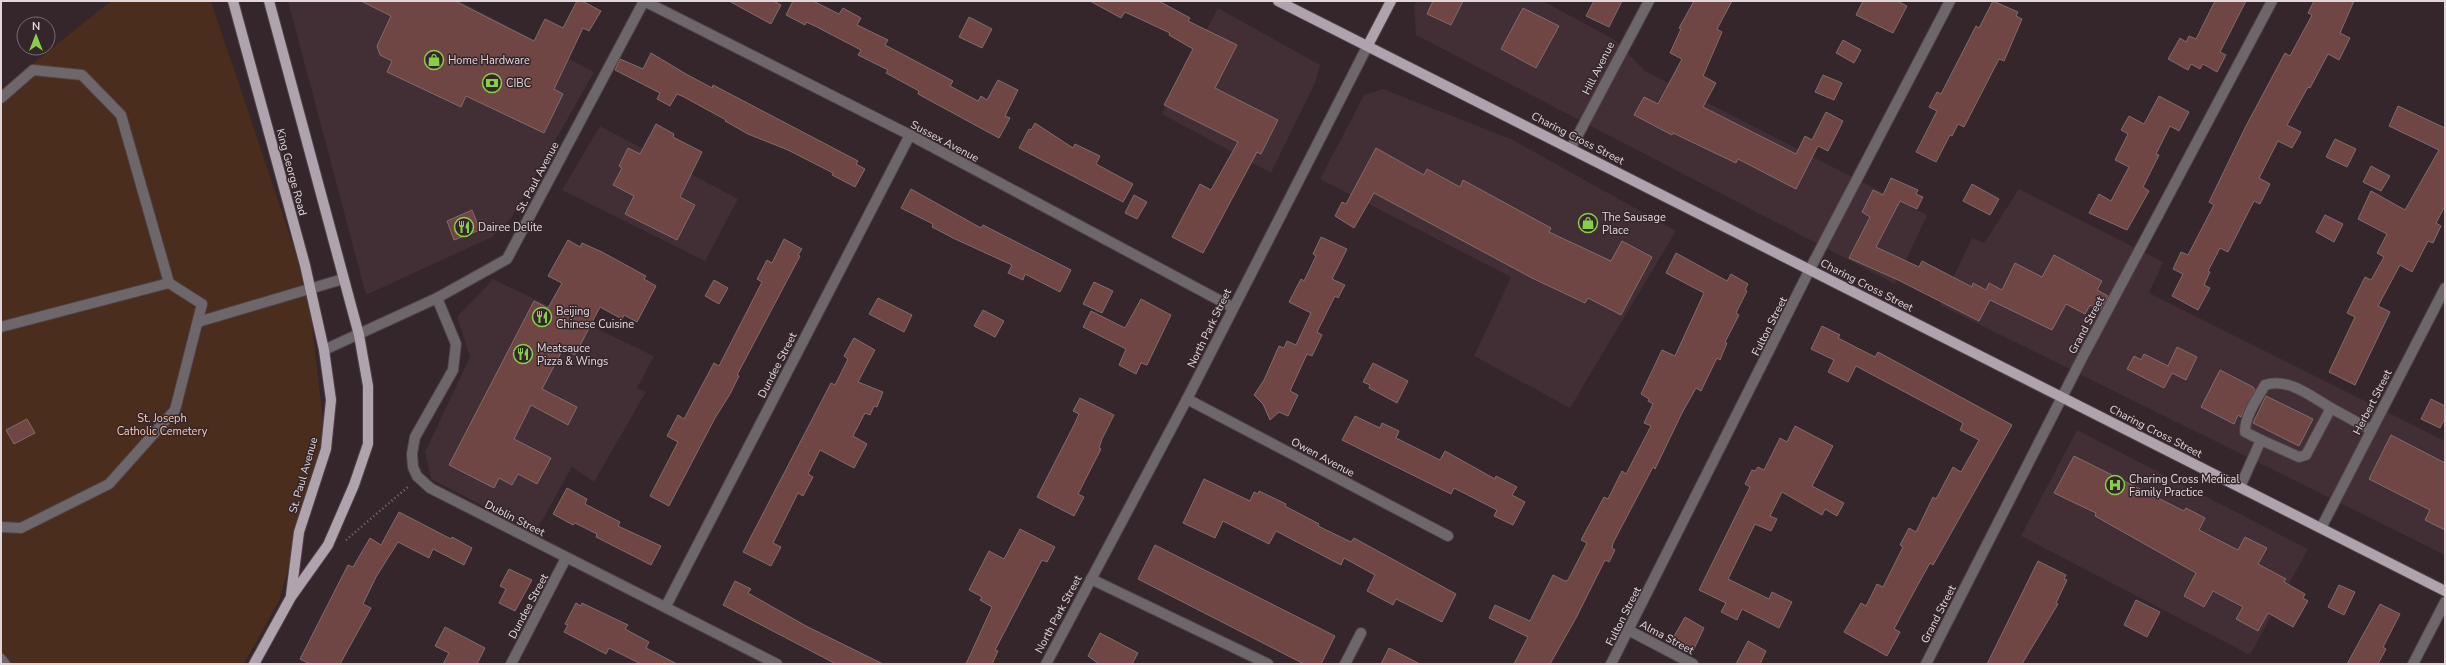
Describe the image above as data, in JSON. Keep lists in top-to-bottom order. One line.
{"streets":{"main road":["Charing Cross Street","King George Road","St. Paul Avenue","North Park Street"],"street":["Hill Avenue","Sussex Avenue","Grand Street","Fulton Street","Dundee Street","Herbert Street","Owen Avenue","Dublin Street","Alma Street"]},"crossings":[["Hill Avenue","Charing Cross Street"],["Charing Cross Street","Grand Street"],["Charing Cross Street","Fulton Street"],["Charing Cross Street","North Park Street"],["Charing Cross Street","Herbert Street"],["Sussex Avenue","St. Paul Avenue"],["Sussex Avenue","North Park Street"],["Sussex Avenue","Dundee Street"],["King George Road","St. Paul Avenue"],["Fulton Street","Alma Street"],["North Park Street","Owen Avenue"],["Dundee Street","Dublin Street"]],"parks":["St. Joseph Catholic Cemetery"],"places":{"shop":["Home Hardware","The Sausage Place"],"bank":["CIBC"],"restaurant":["Dairee Delite","Beijing Chinese Cuisine","Meatsauce Pizza & Wings"],"hospital":["Charing Cross Medical Family Practice"]},"north":"top"}
